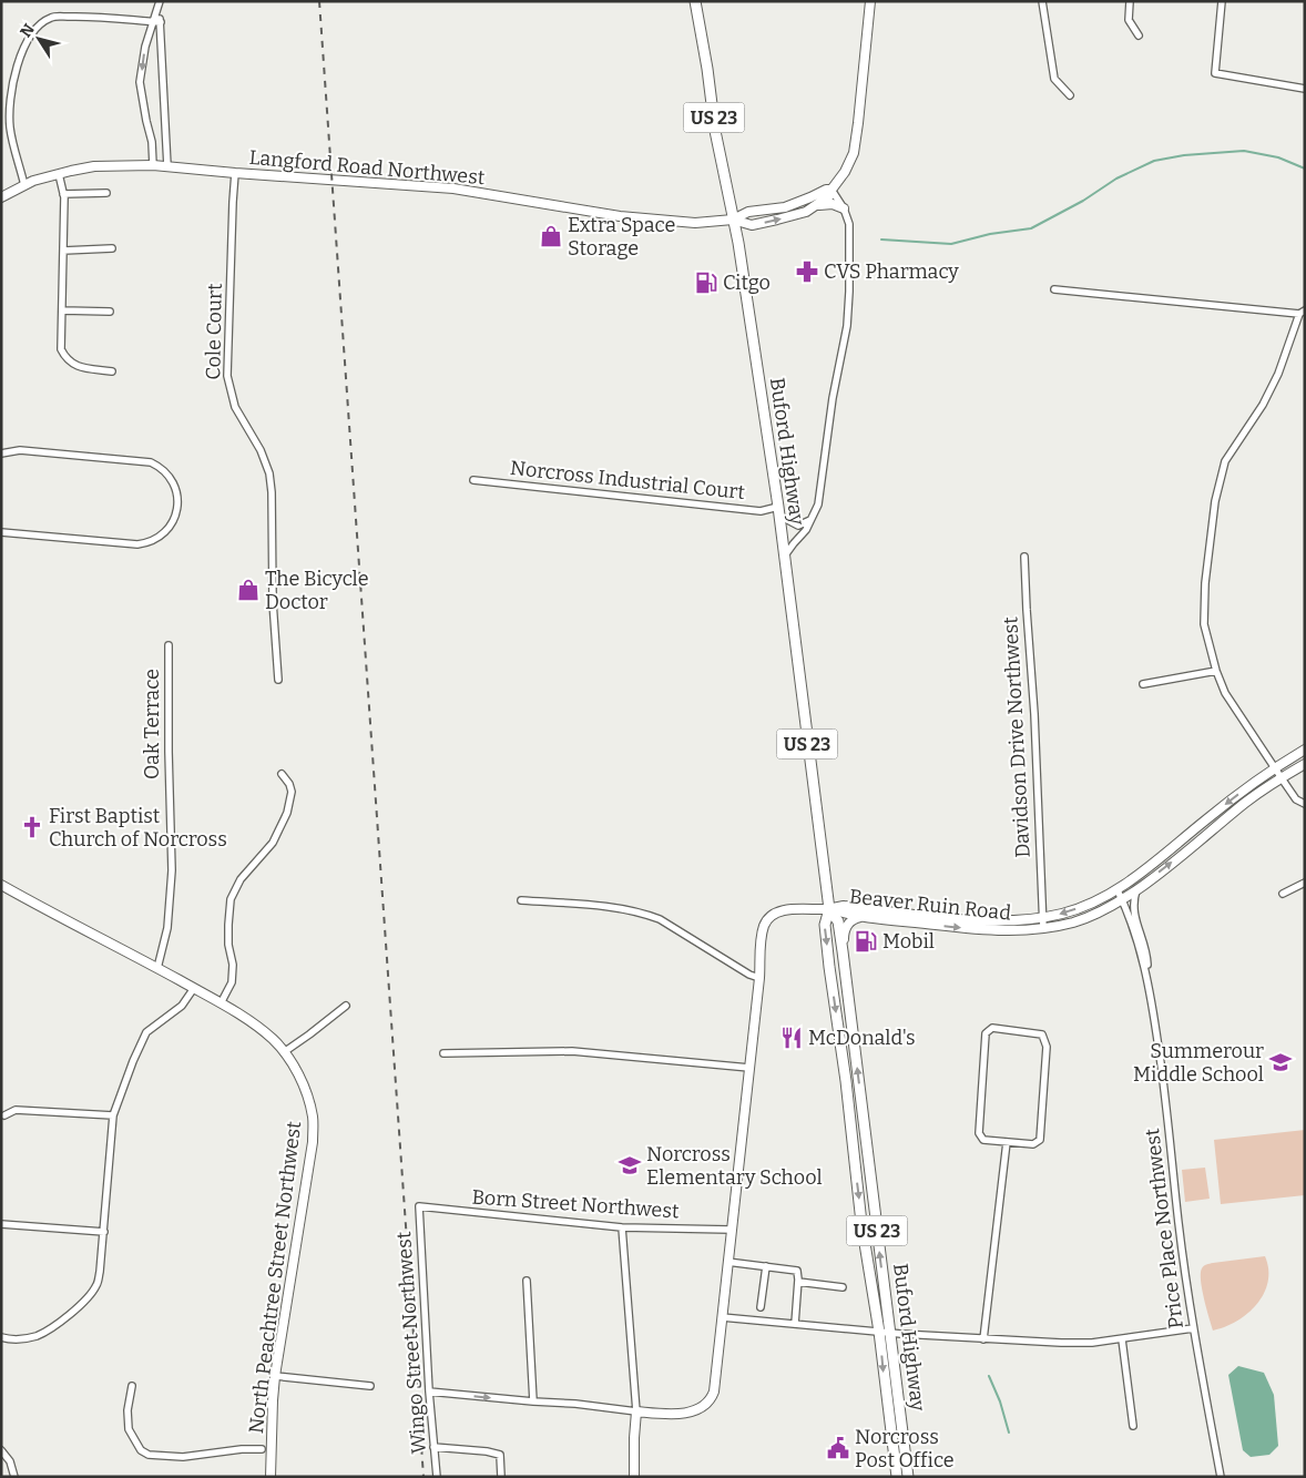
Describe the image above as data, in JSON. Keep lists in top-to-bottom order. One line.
{"streets":{"main road":["US 23","Buford Highway"],"street":["Langford Road Northwest","Cole Court","Norcross Industrial Court","Oak Terrace","Davidson Drive Northwest","Beaver Ruin Road","Born Street Northwest","Price Place Northwest","North Peachtree Street Northwest","Wingo Street Northwest"]},"crossings":[["Langford Road Northwest","Cole Court"],["Langford Road Northwest","Buford Highway"],["Buford Highway","Norcross Industrial Court"],["Buford Highway","Beaver Ruin Road"],["Oak Terrace","North Peachtree Street Northwest"],["Davidson Drive Northwest","Beaver Ruin Road"],["Beaver Ruin Road","Price Place Northwest"],["Born Street Northwest","Wingo Street Northwest"]],"places":{"shop":["Extra Space Storage","The Bicycle Doctor"],"pharmacy":["CVS Pharmacy"],"fuel station":["Citgo","Mobil"],"church":["First Baptist Church of Norcross"],"restaurant":["McDonald's"],"school or university":["Summerour Middle School","Norcross Elementary School"],"public building":["Norcross Post Office"]},"north":"top left"}
